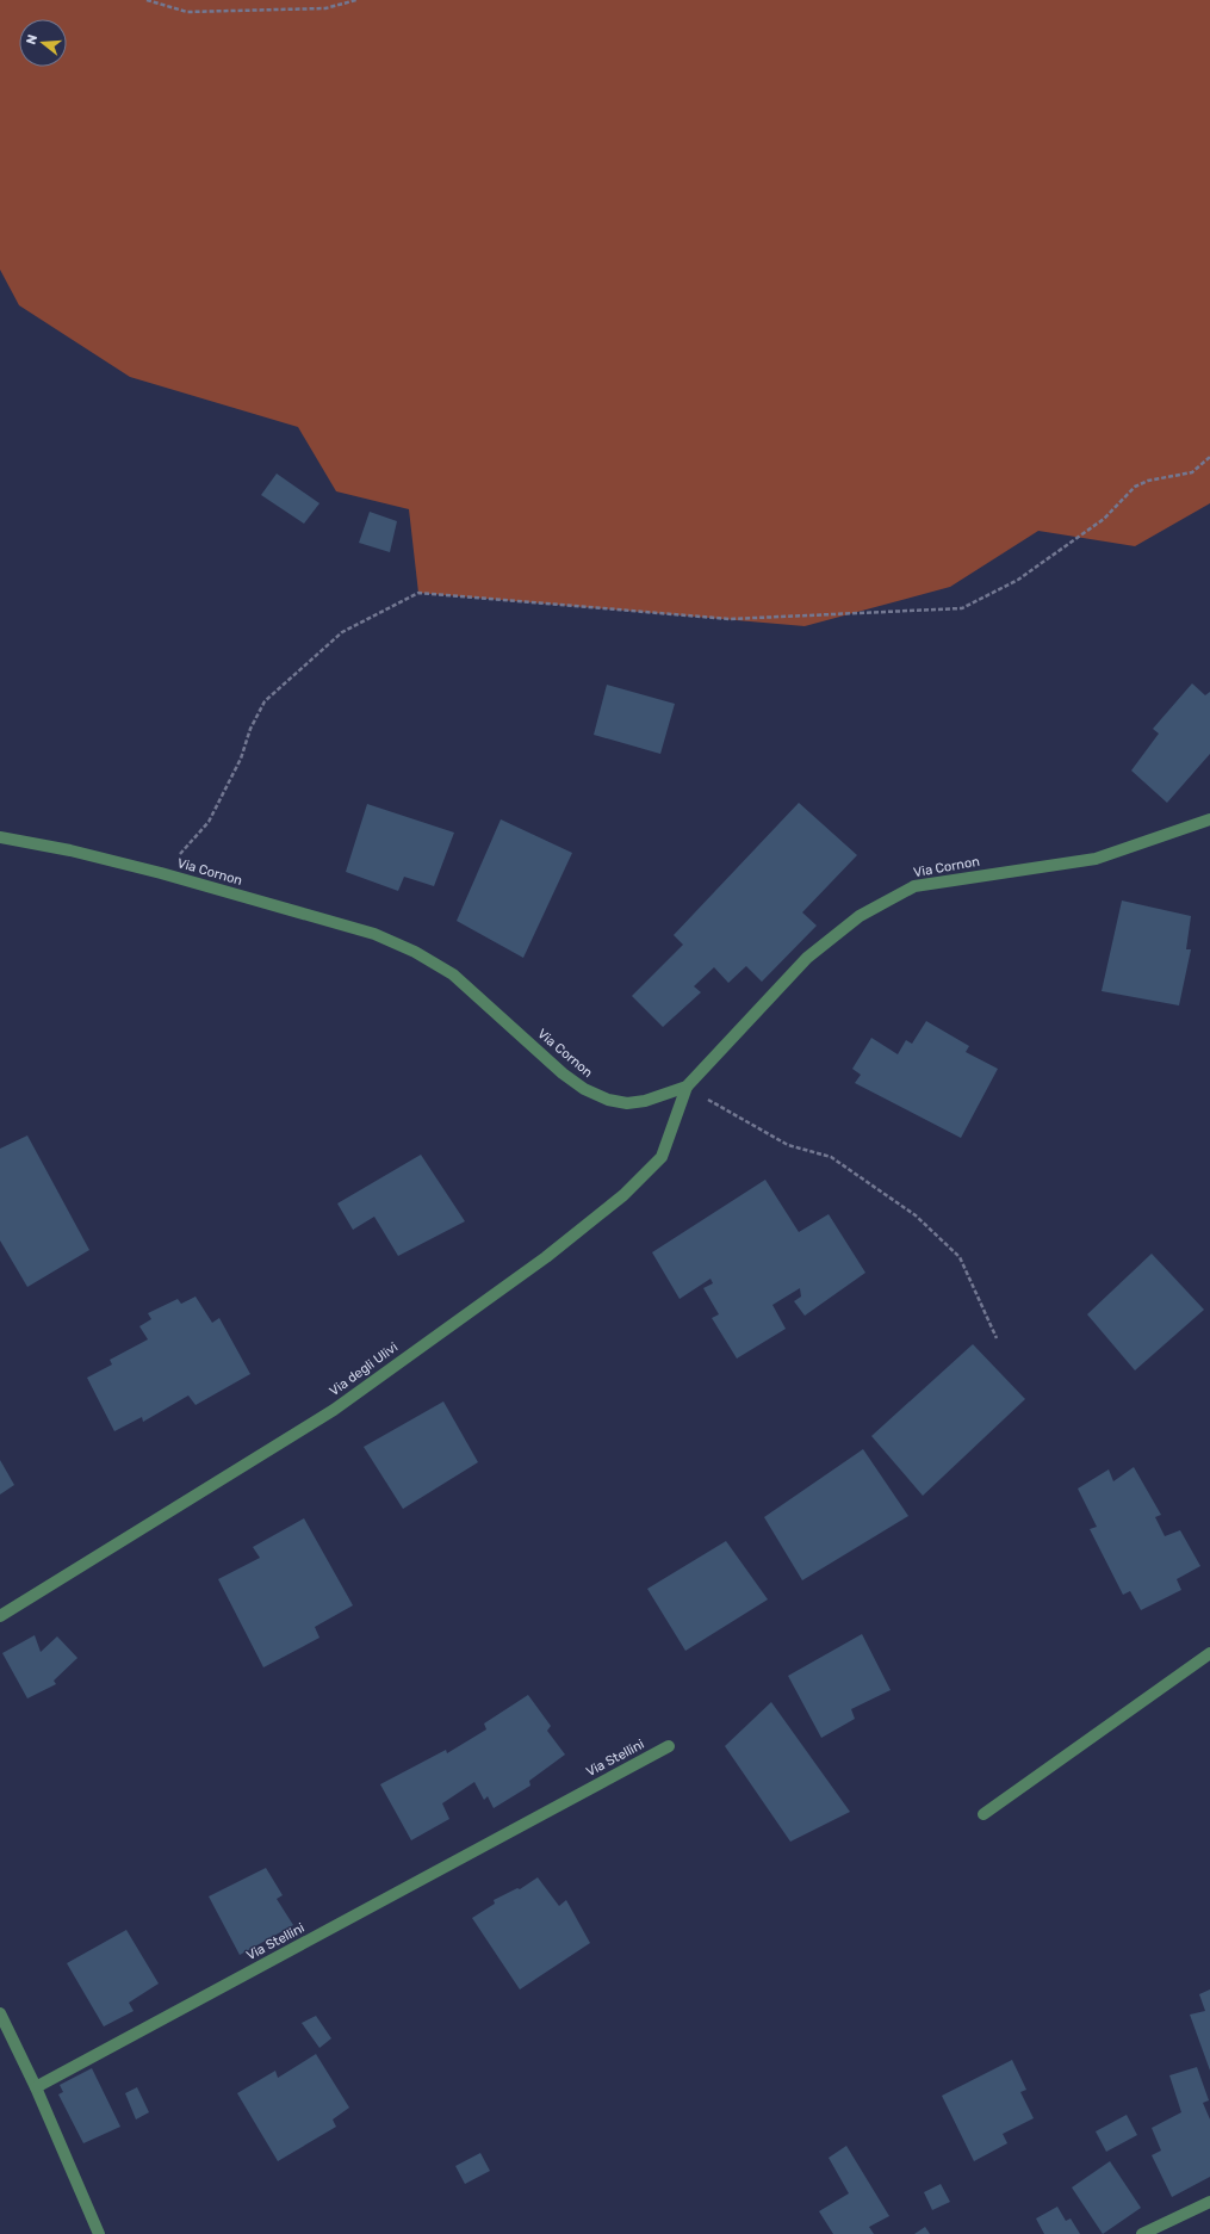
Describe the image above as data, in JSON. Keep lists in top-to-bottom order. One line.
{"streets":{"street":["Via Cornon","Via degli Ulivi","Via Stellini"]},"crossings":[["Via Cornon","Via degli Ulivi"]],"north":"left"}
